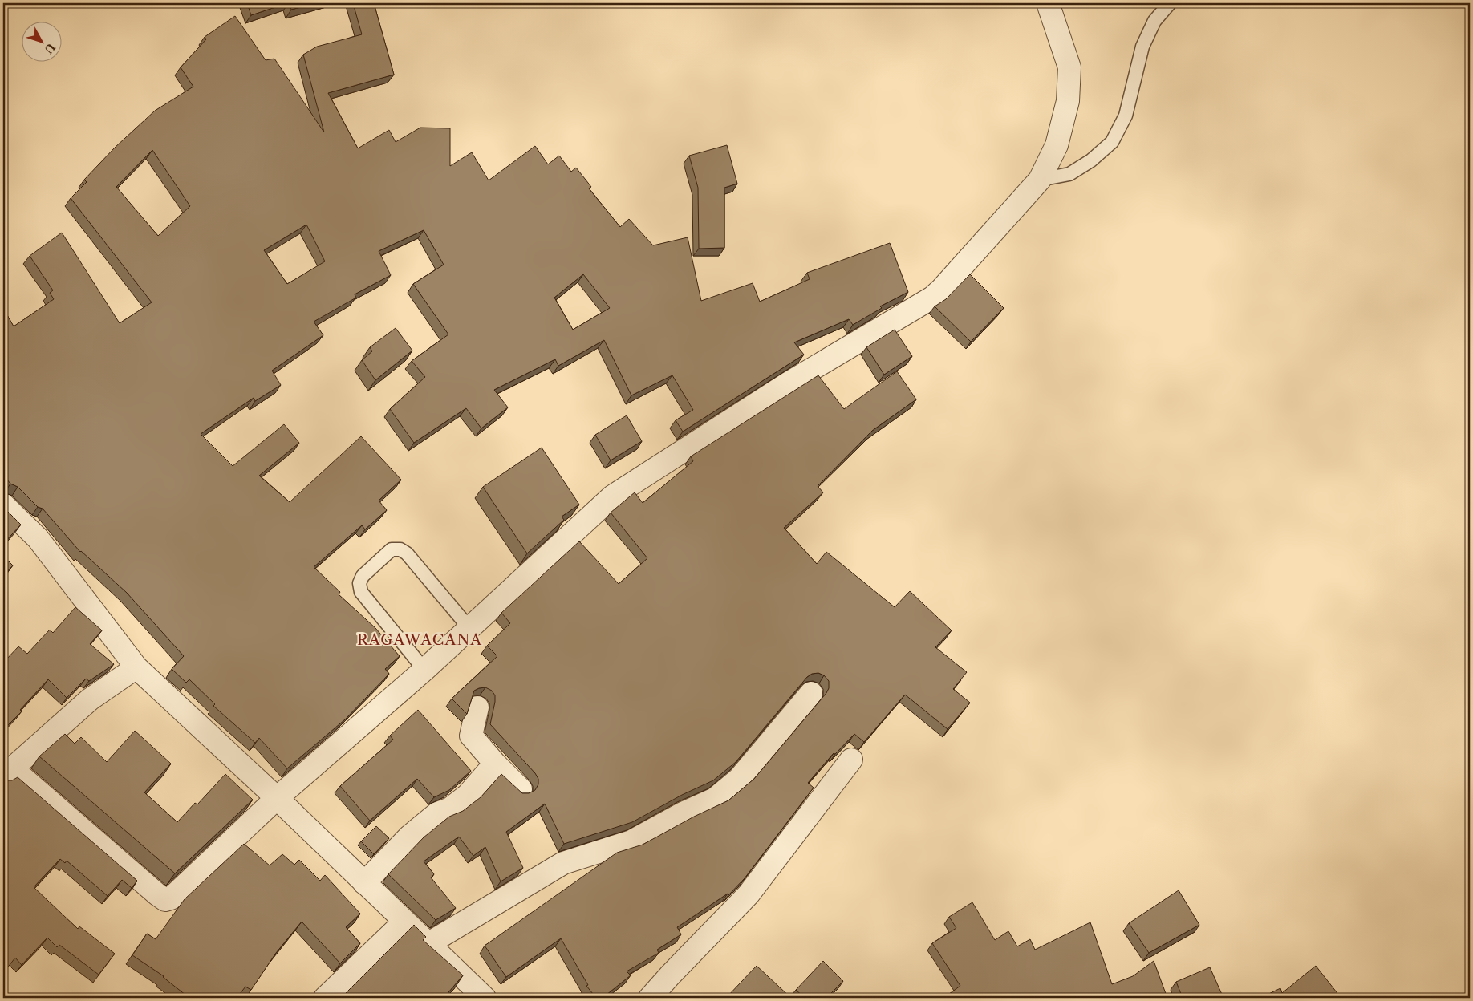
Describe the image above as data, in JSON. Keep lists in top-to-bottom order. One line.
{"districts":["RAGAWACANA"],"north":"bottom right"}
